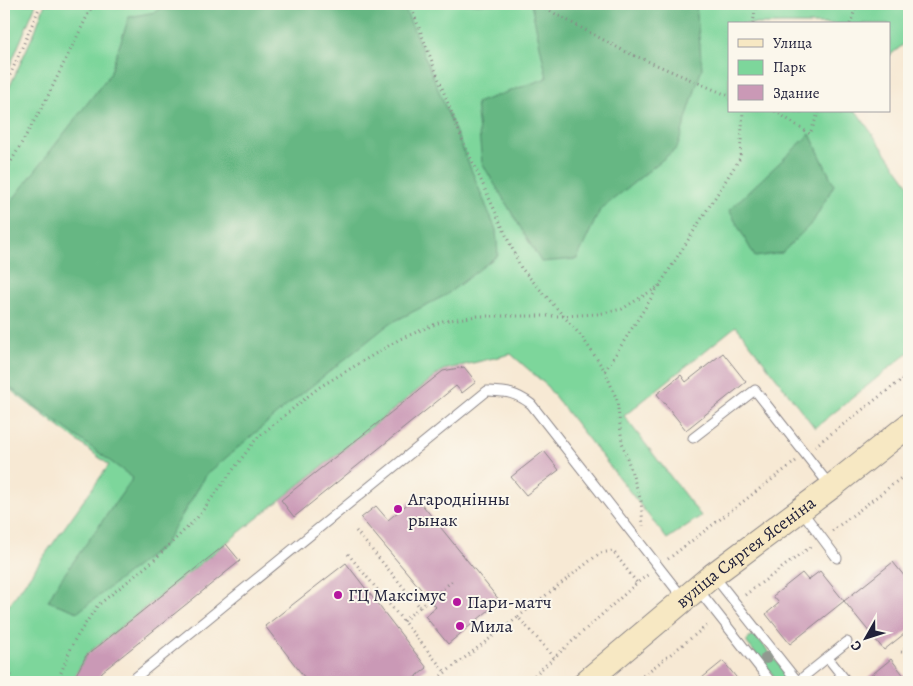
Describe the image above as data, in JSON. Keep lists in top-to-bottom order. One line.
{"streets":{"main road":["вуліца Сяргея Ясеніна"]},"places":["Агароднінны рынак","ГЦ Максімус","Пари-матч","Мила"],"legend":["Улица","Парк","Здание"],"north":"bottom left"}
